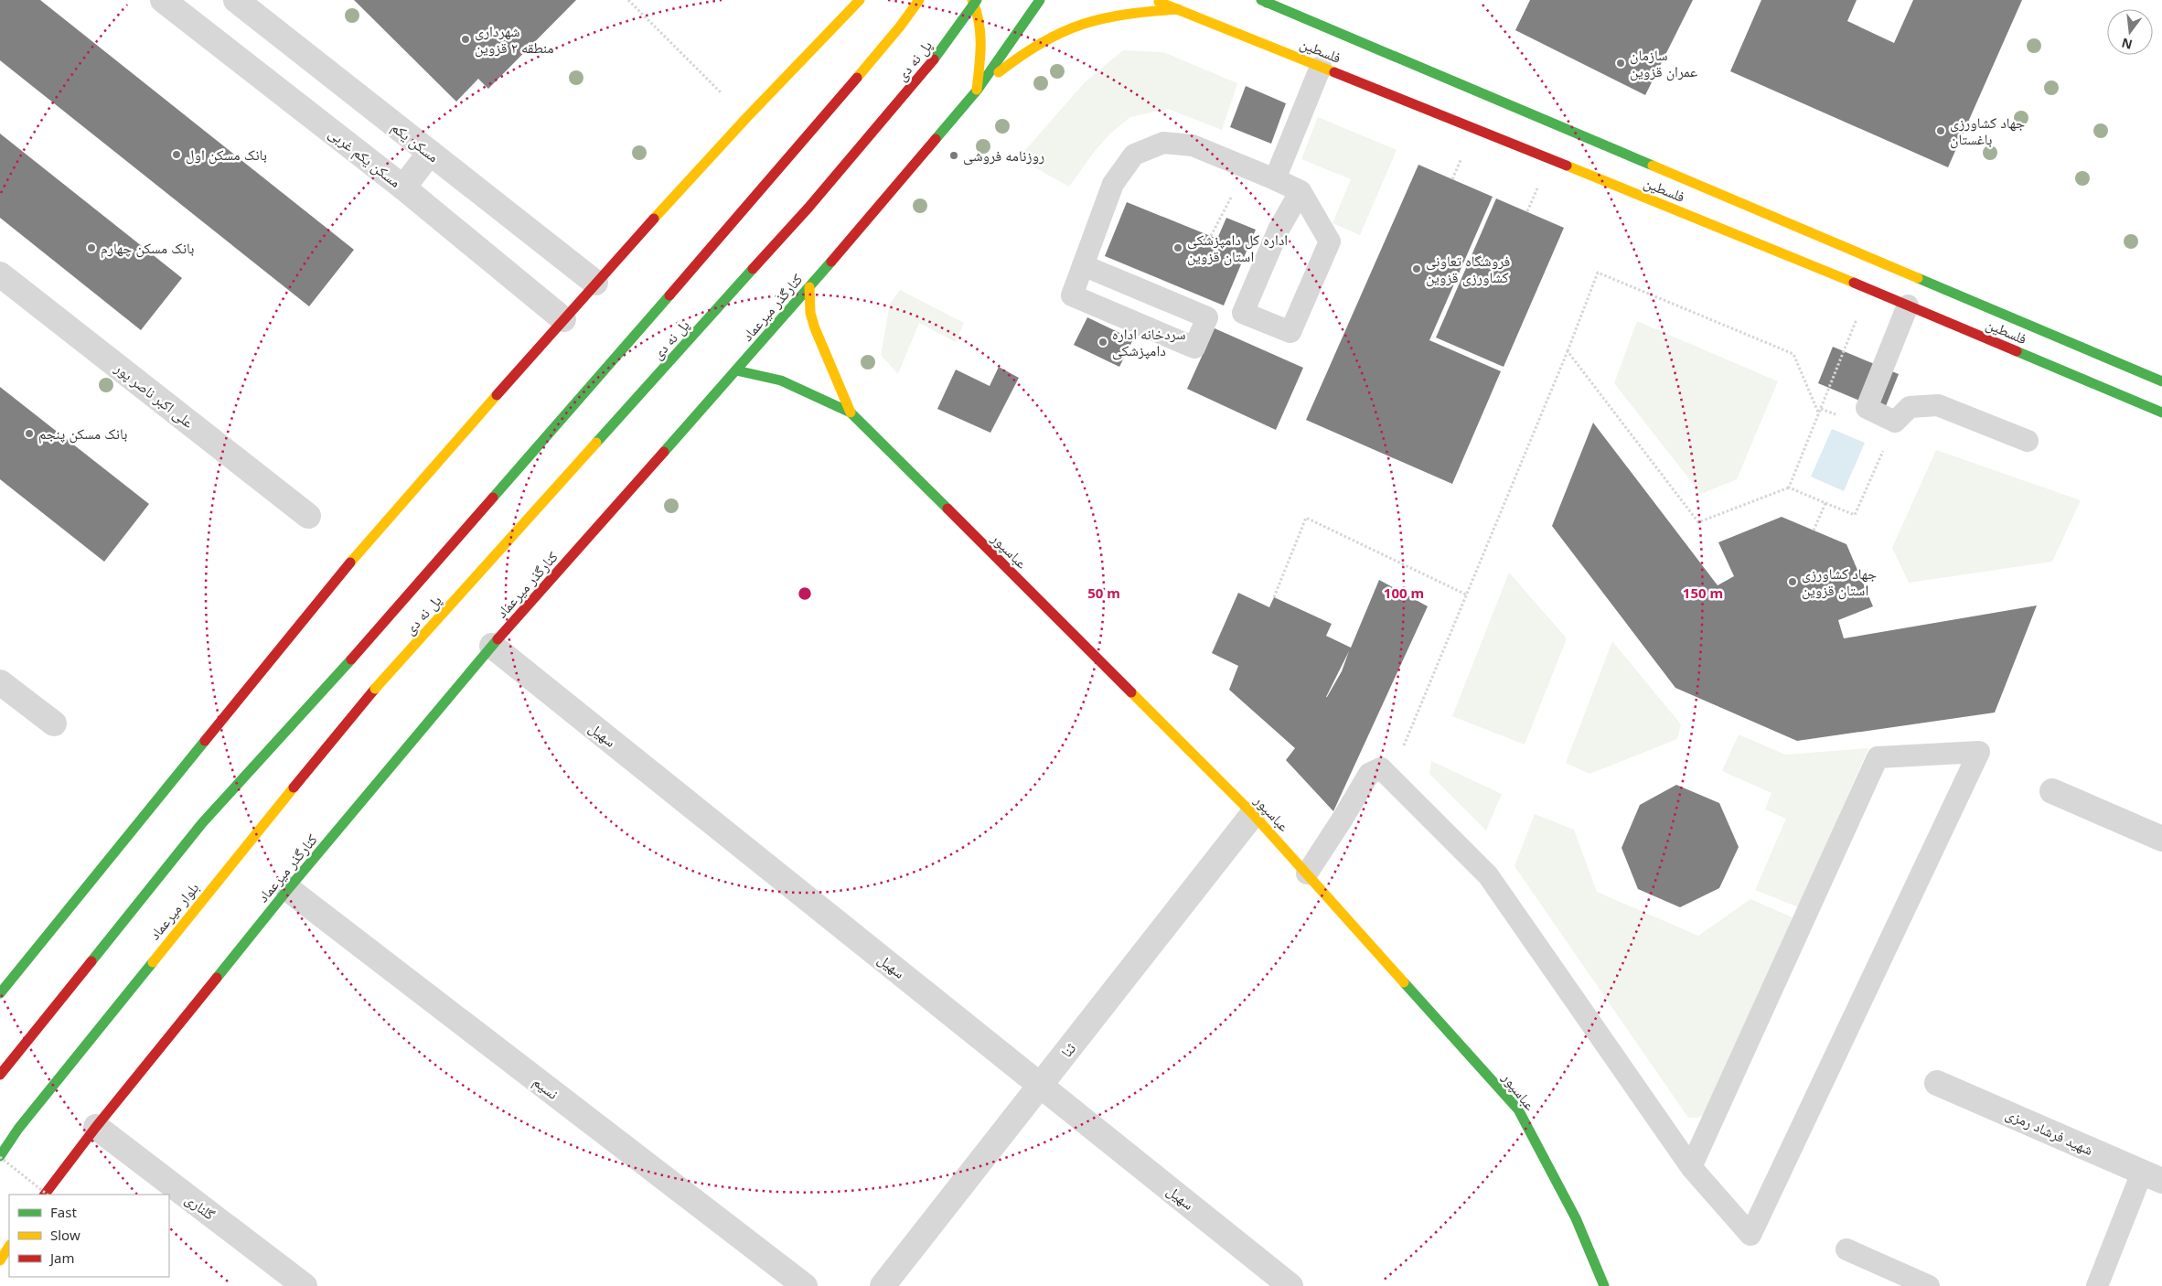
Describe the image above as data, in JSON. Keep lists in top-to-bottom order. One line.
{"streets":{"main road":["فلسطین","پل نه دی","کنارگذر میرعماد","عباسپور","بلوار میرعماد"],"street":["مسکن یکم","مسکن یکم غربی","علی اکبر ناصر پور","سهیل","ثنا","نسیم","شهید فرشاد رمزی","گلناری"]},"crossings":[["پل نه دی","بلوار میرعماد"],["کنارگذر میرعماد","سهیل"],["کنارگذر میرعماد","نسیم"],["کنارگذر میرعماد","گلناری"],["عباسپور","ثنا"],["سهیل","ثنا"]],"places":["شهرداری منطقه ۲ قزوین","سازمان عمران قزوین","جهاد کشاورزی باغستان","بانک مسکن اول","روزنامه فروشی","بانک مسکن چهارم","اداره کل دامپزشکی استان قزوین","فروشگاه تعاونی کشاورزی قزوین","سردخانه اداره دامپزشکی","بانک مسکن پنجم","جهاد کشاورزی استان قزوین"],"legend":["Fast","Slow","Jam"],"north":"bottom","rings":["50 m","100 m","150 m"]}
